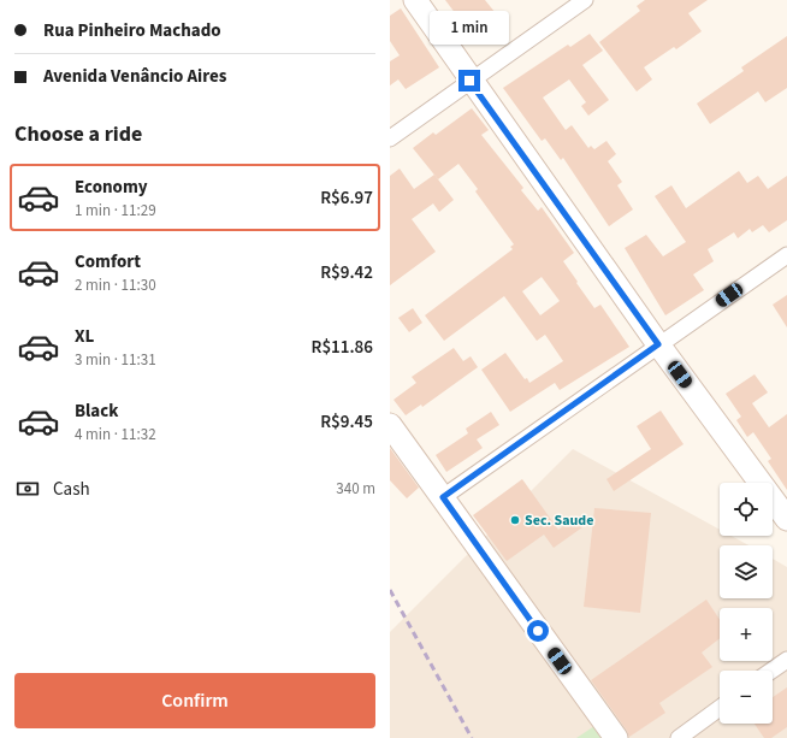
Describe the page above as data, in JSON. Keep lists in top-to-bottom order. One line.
{"places":["Sec. Saude"],"page":{"banner":["Rua Pinheiro Machado","Avenida Venâncio Aires"],"bubble":"1 min","heading":"Choose a ride","list":[{"name":"Economy","note":"1 min · 11:29","value":"R$6.97"},{"name":"Comfort","note":"2 min · 11:30","value":"R$9.42"},{"name":"XL","note":"3 min · 11:31","value":"R$11.86"},{"name":"Black","note":"4 min · 11:32","value":"R$9.45"}],"pay":["Cash","340 m"],"map_buttons":["+","−"],"buttons":"Confirm"}}
